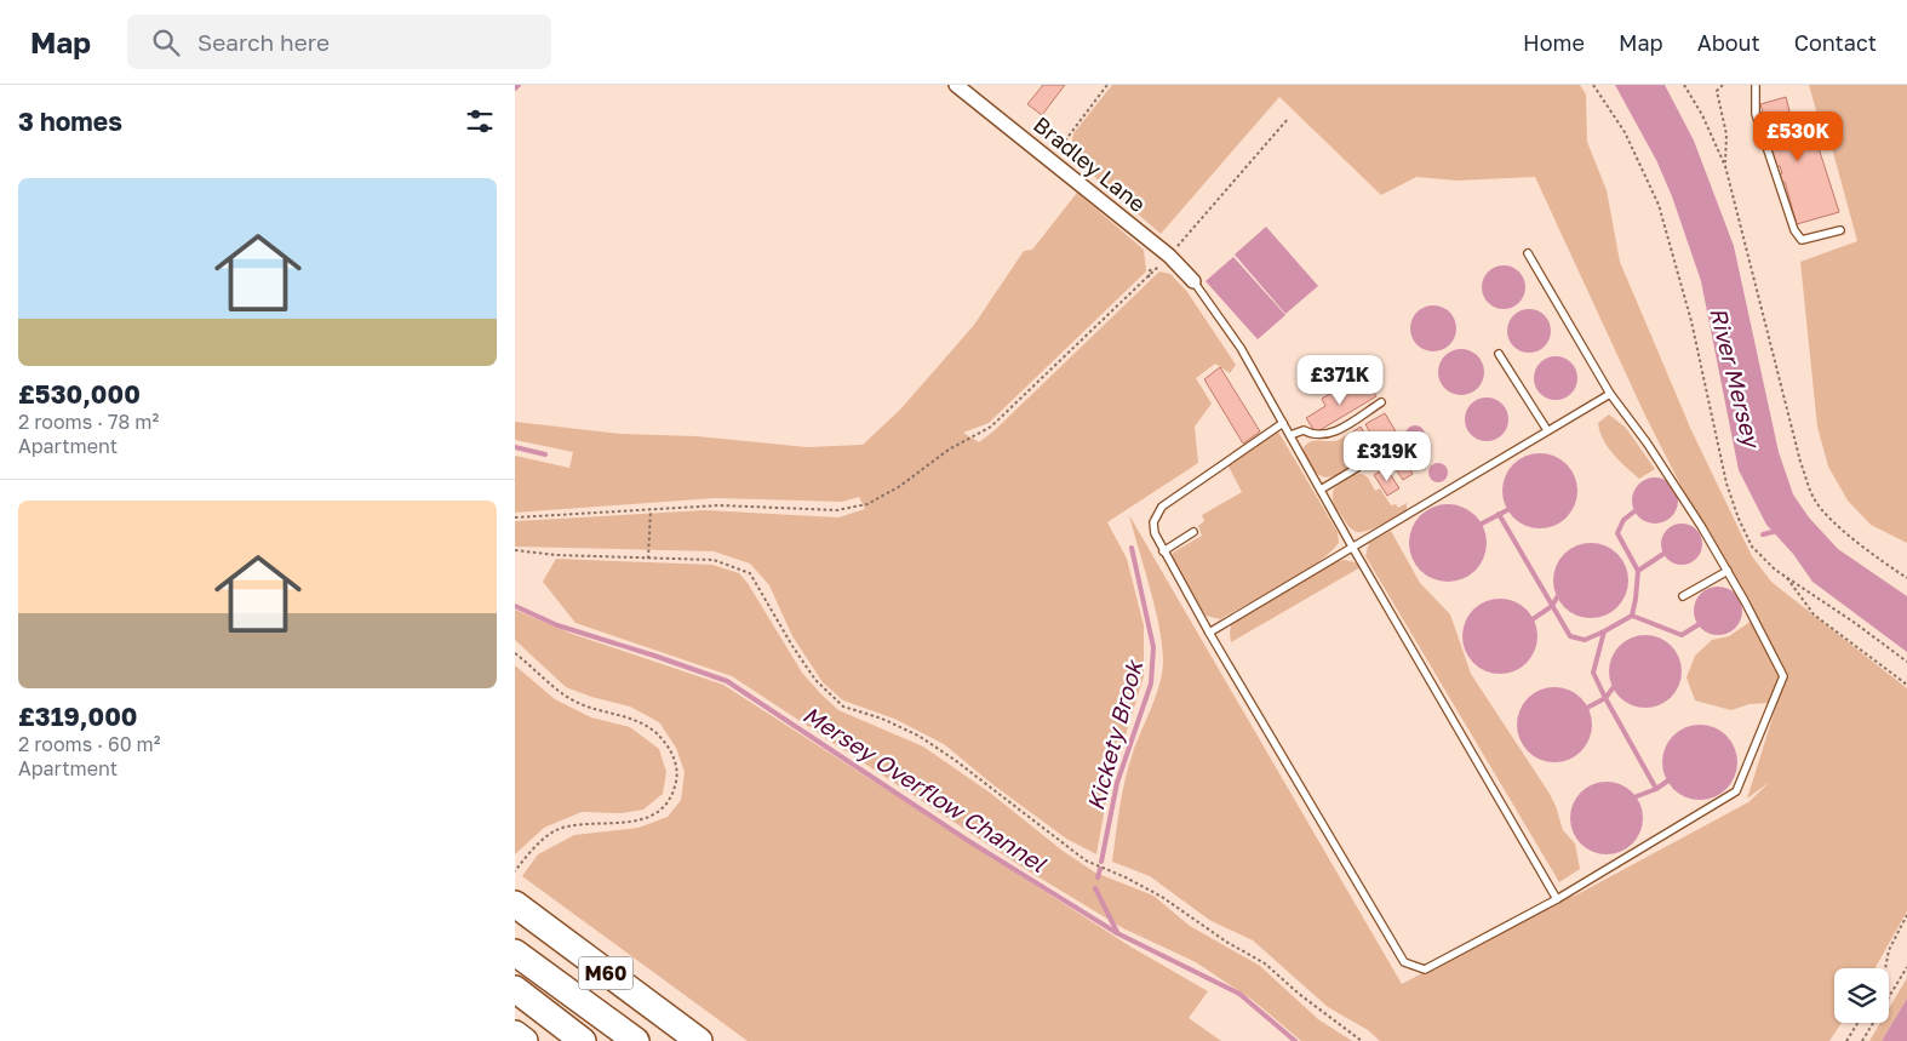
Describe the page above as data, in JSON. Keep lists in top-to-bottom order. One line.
{"streets":{"highway":["M60"],"street":["Bradley Lane"]},"water":["River Mersey","Kickety Brook","Mersey Overflow Channel"],"page":{"header":"Map","search":"Search here","nav":["Home","Map","About","Contact"],"heading":"3 homes","price":["£530K","£371K","£319K"],"list":[{"name":"£530,000","note":"2 rooms · 78 m² · Apartment"},{"name":"£319,000","note":"2 rooms · 60 m² · Apartment"}]}}
